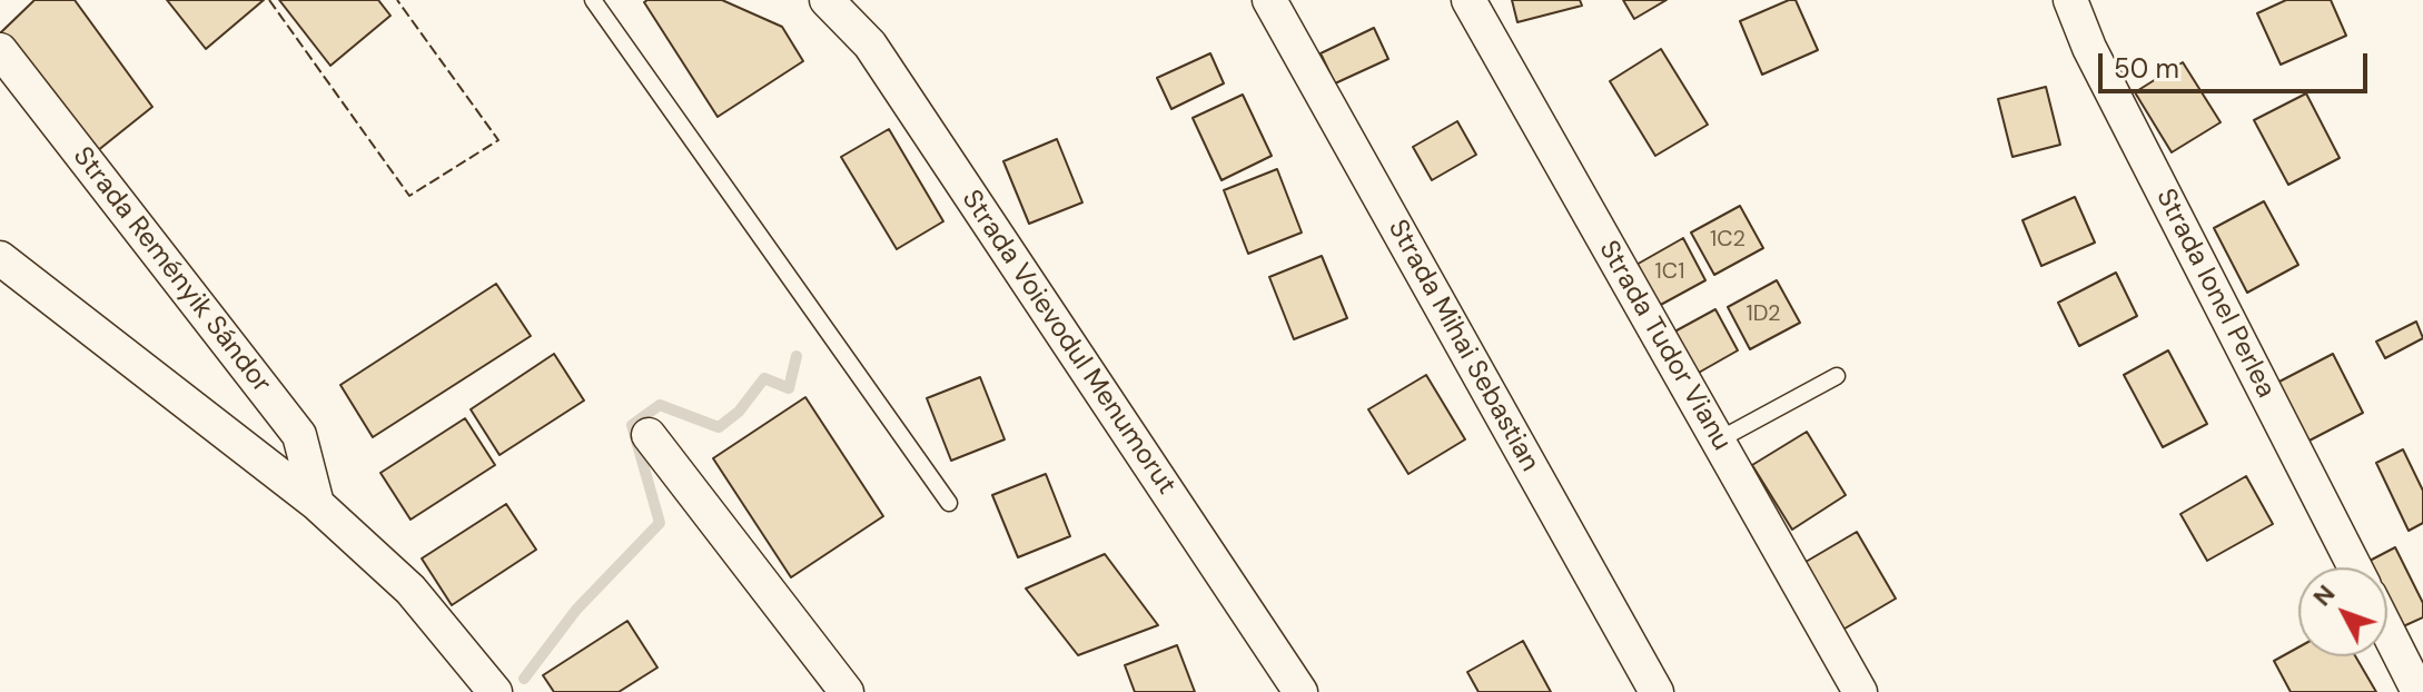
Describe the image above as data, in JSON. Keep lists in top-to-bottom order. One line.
{"streets":{"street":["Strada Reményik Sándor","Strada Ionel Perlea","Strada Voievodul Menumorut","Strada Mihai Sebastian","Strada Tudor Vianu"]},"house_numbers":["1C2","1C1","1D2"],"scale_bar":"50 m","north":"top left"}
